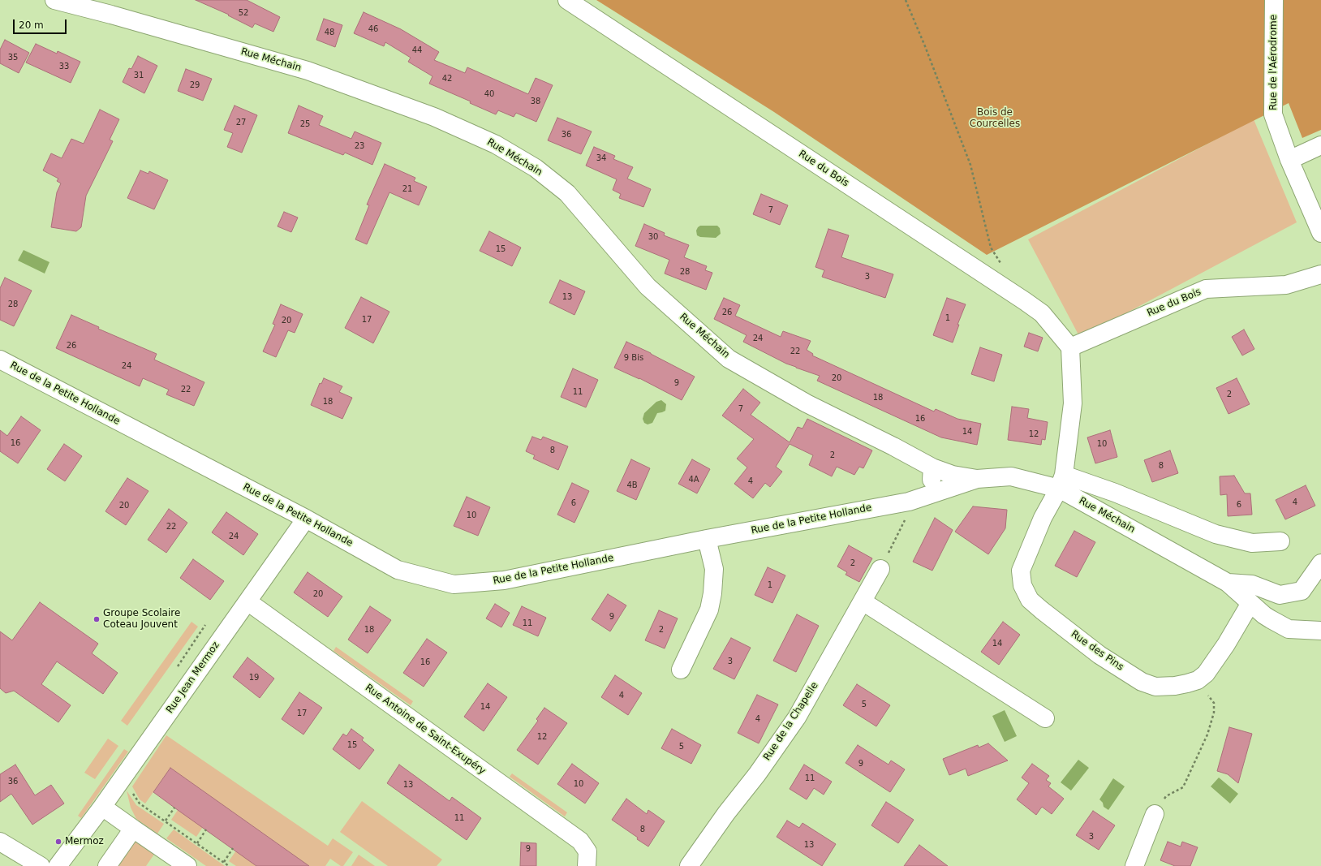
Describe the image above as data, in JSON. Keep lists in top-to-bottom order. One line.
{"streets":{"street":["Rue Méchain","Rue de l'Aérodrome","Rue du Bois","Rue de la Petite Hollande","Rue des Pins","Rue Jean Mermoz","Rue de la Chapelle","Rue Antoine de Saint-Exupéry"]},"crossings":[["Rue Méchain","Rue de la Petite Hollande"],["Rue Méchain","Rue des Pins"],["Rue de la Petite Hollande","Rue Jean Mermoz"],["Rue Jean Mermoz","Rue Antoine de Saint-Exupéry"]],"parks":["Bois de Courcelles"],"places":["Groupe Scolaire Coteau Jouvent","Mermoz"],"house_numbers":["52","46","48","44","35","33","31","42","29","40","38","27","25","36","23","34","21","7","30","15","28","3","13","28","26","1","17","20","24","26","22","9 Bis","24","20","9","22","11","2","18","18","7","16","14","12","16","10","8","2","8","4A","4","4B","4","6","6","20","10","22","24","2","1","20","9","11","18","2","14","3","16","19","4","5","14","17","4","12","15","5","9","11","36","10","13","11","8","3","13","9"],"scale_bar":"20 m"}
